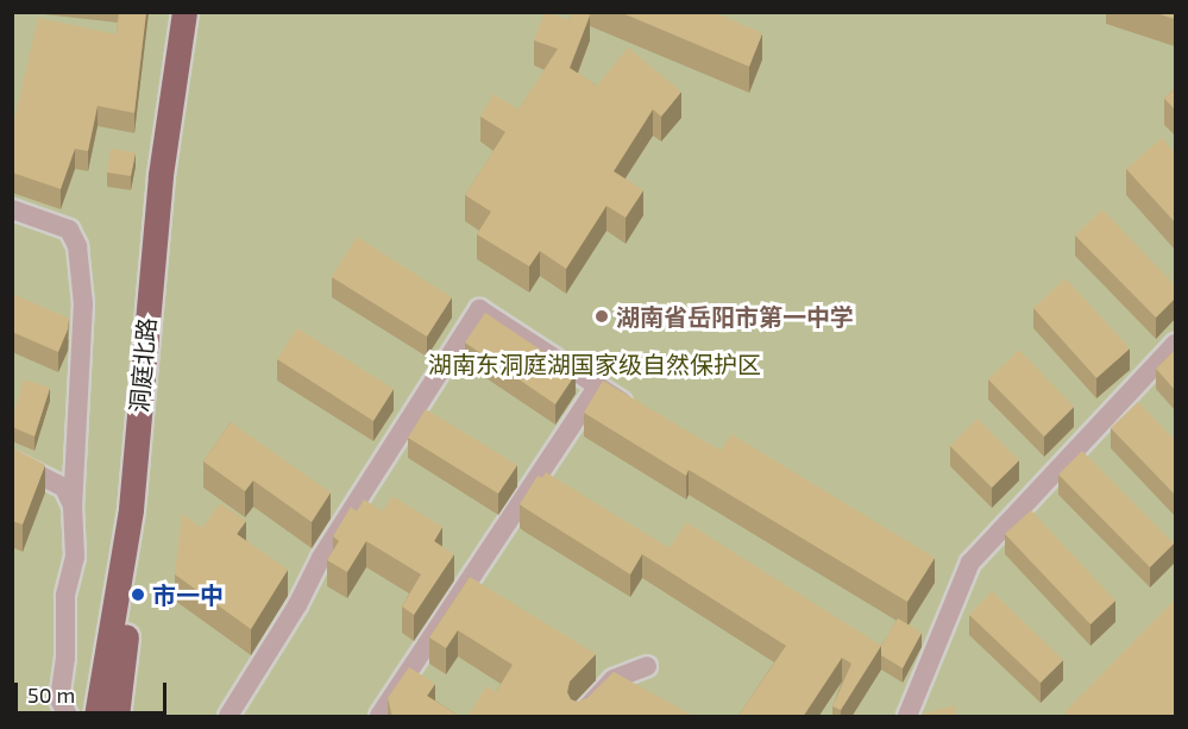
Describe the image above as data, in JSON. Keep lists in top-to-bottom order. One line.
{"streets":{"main road":["洞庭北路"]},"parks":["湖南东洞庭湖国家级自然保护区"],"places":["湖南省岳阳市第一中学","市一中"],"scale_bar":"50 m"}
